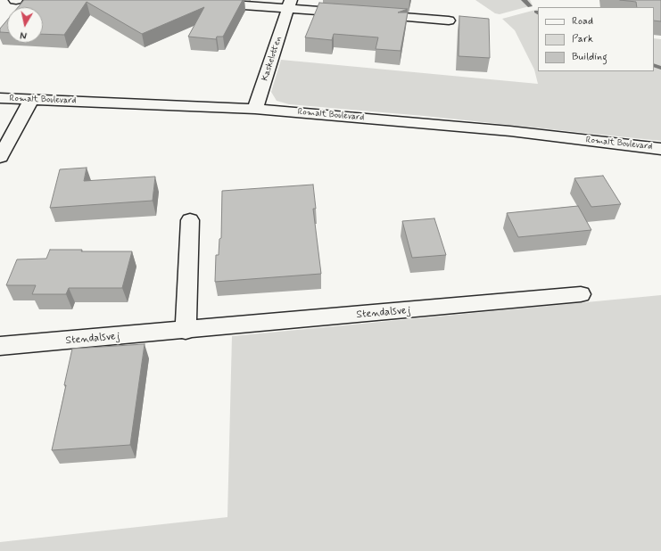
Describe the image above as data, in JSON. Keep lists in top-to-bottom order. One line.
{"streets":{"street":["Kaskelotten","Romalt Boulevard","Stendalsvej"]},"crossings":[["Kaskelotten","Romalt Boulevard"]],"legend":["Road","Park","Building"],"north":"bottom"}
